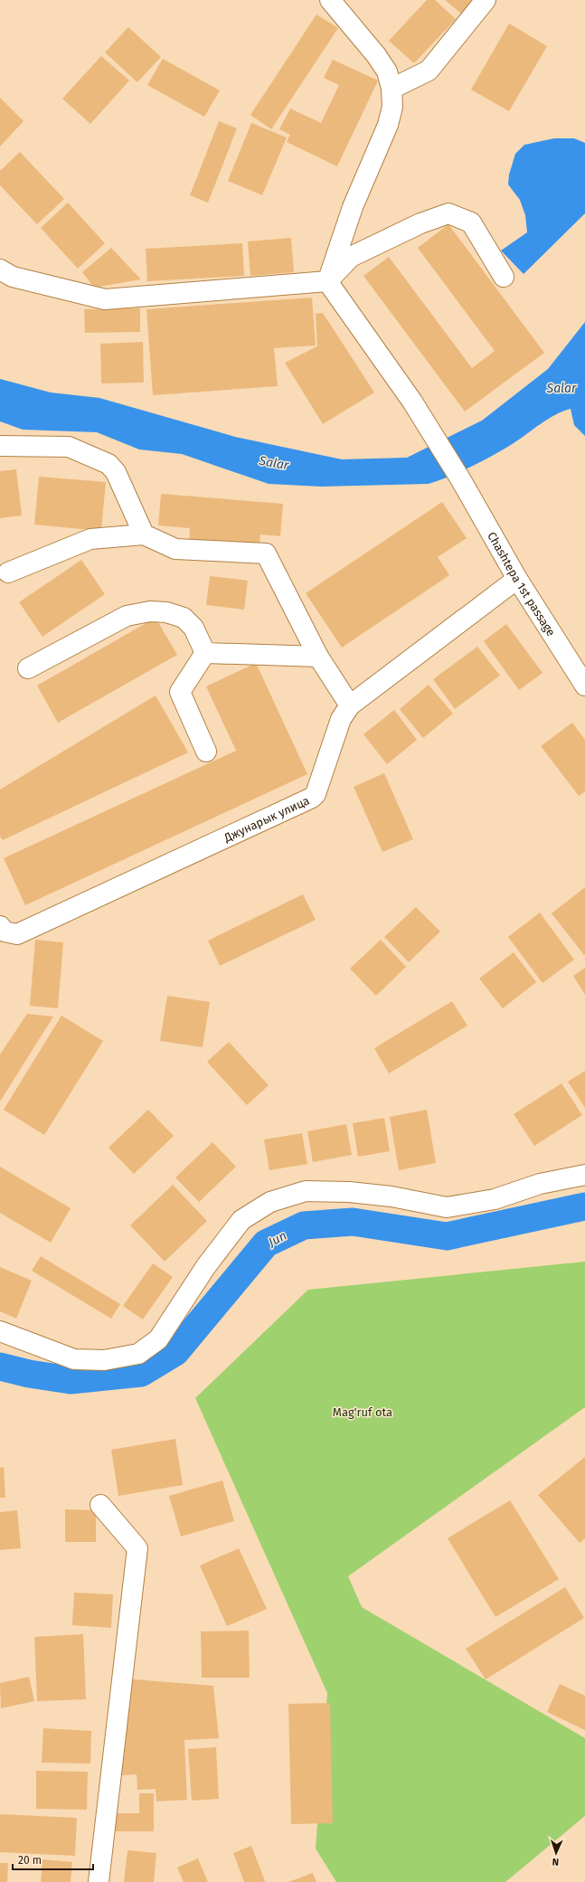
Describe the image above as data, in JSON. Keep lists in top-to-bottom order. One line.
{"streets":{"street":["Chashtepa 1st passage","Джунарык улица"]},"crossings":[["Chashtepa 1st passage","Джунарык улица"]],"water":["Salar","Jun"],"parks":["Mag'ruf ota"],"scale_bar":"20 m","north":"bottom"}
